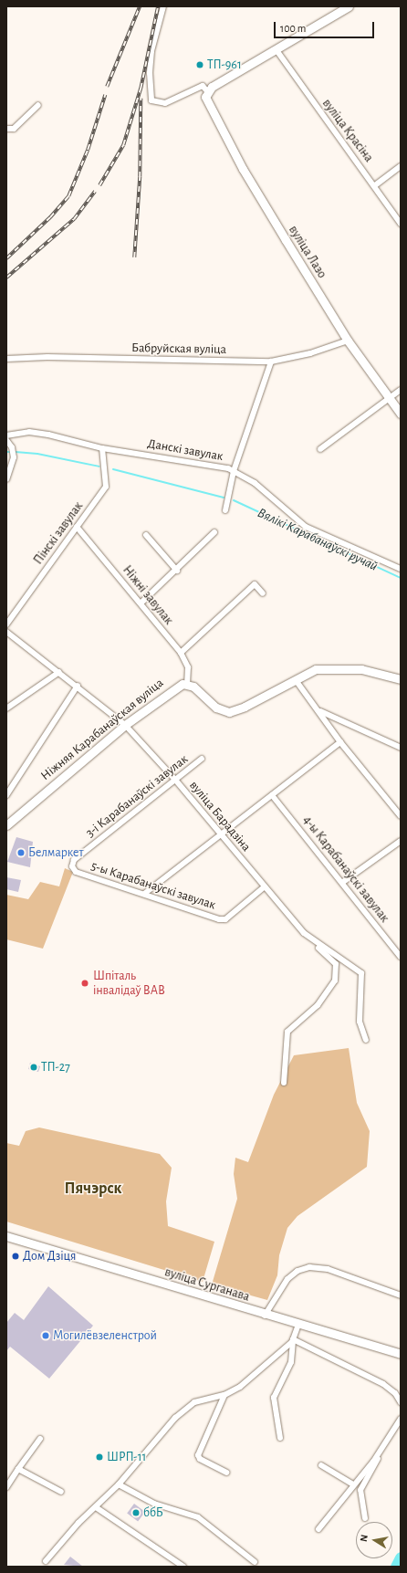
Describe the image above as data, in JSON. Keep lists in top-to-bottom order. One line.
{"streets":{"main road":["вуліца Лазо","Ніжняя Карабанаўская вуліца","вуліца Сурганава"],"street":["вуліца Красіна","Бабруйская вуліца","Данскі завулак","Пінскі завулак","Ніжні завулак","3-і Карабанаўскі завулак","вуліца Барадзіна","4-ы Карабанаўскі завулак","5-ы Карабанаўскі завулак"]},"crossings":[["вуліца Лазо","Бабруйская вуліца"],["Данскі завулак","Пінскі завулак"],["Пінскі завулак","Ніжні завулак"],["Ніжні завулак","Ніжняя Карабанаўская вуліца"],["Ніжняя Карабанаўская вуліца","вуліца Барадзіна"],["3-і Карабанаўскі завулак","вуліца Барадзіна"],["3-і Карабанаўскі завулак","5-ы Карабанаўскі завулак"],["вуліца Барадзіна","5-ы Карабанаўскі завулак"]],"districts":["Пячэрск"],"water":["Вялікі Карабанаўскі ручай"],"places":["ТП-961","Белмаркет","Шпіталь інвалідаў ВАВ","ТП-27","Дом Дзіця","Могилёвзеленстрой","ШРП-11","ббБ"],"scale_bar":"100 m","north":"left"}
